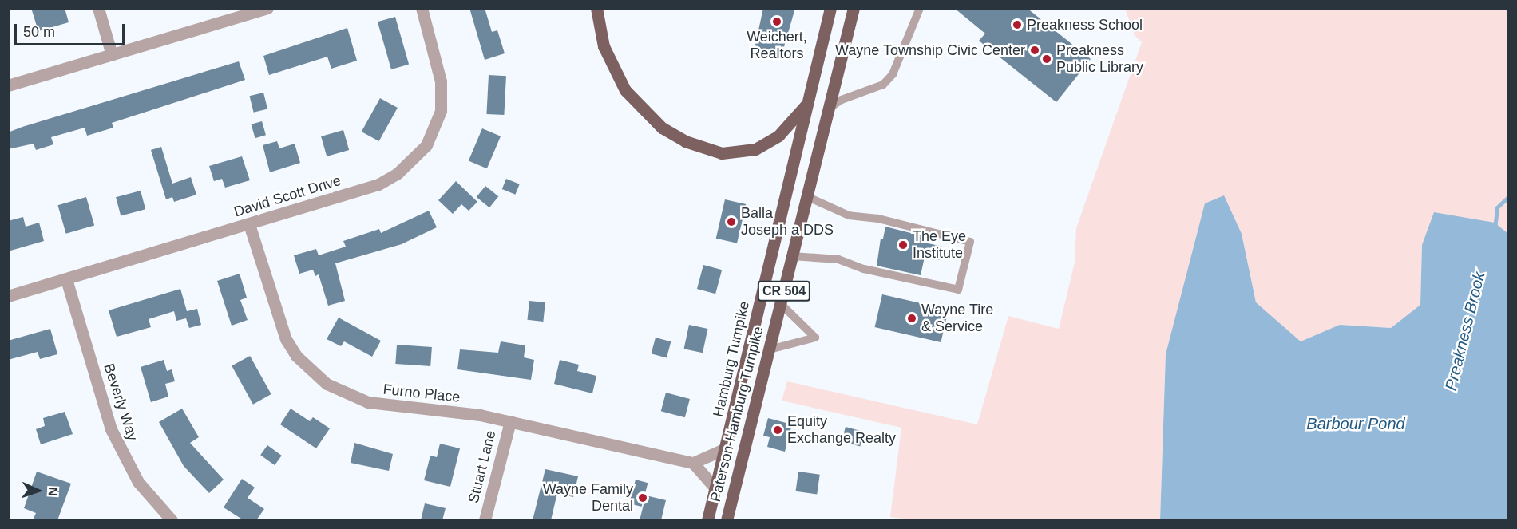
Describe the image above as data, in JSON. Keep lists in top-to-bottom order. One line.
{"streets":{"main road":["CR 504","Hamburg Turnpike","Paterson-Hamburg Turnpike"],"street":["David Scott Drive","Furno Place","Beverly Way","Stuart Lane"]},"crossings":[["David Scott Drive","Furno Place"],["David Scott Drive","Beverly Way"],["Furno Place","Stuart Lane"]],"water":["Preakness Brook","Barbour Pond"],"places":["Weichert, Realtors","Preakness School","Wayne Township Civic Center","Preakness Public Library","Balla Joseph a DDS","The Eye Institute","Wayne Tire & Service","Equity Exchange Realty","Wayne Family Dental"],"scale_bar":"50 m","north":"right"}
